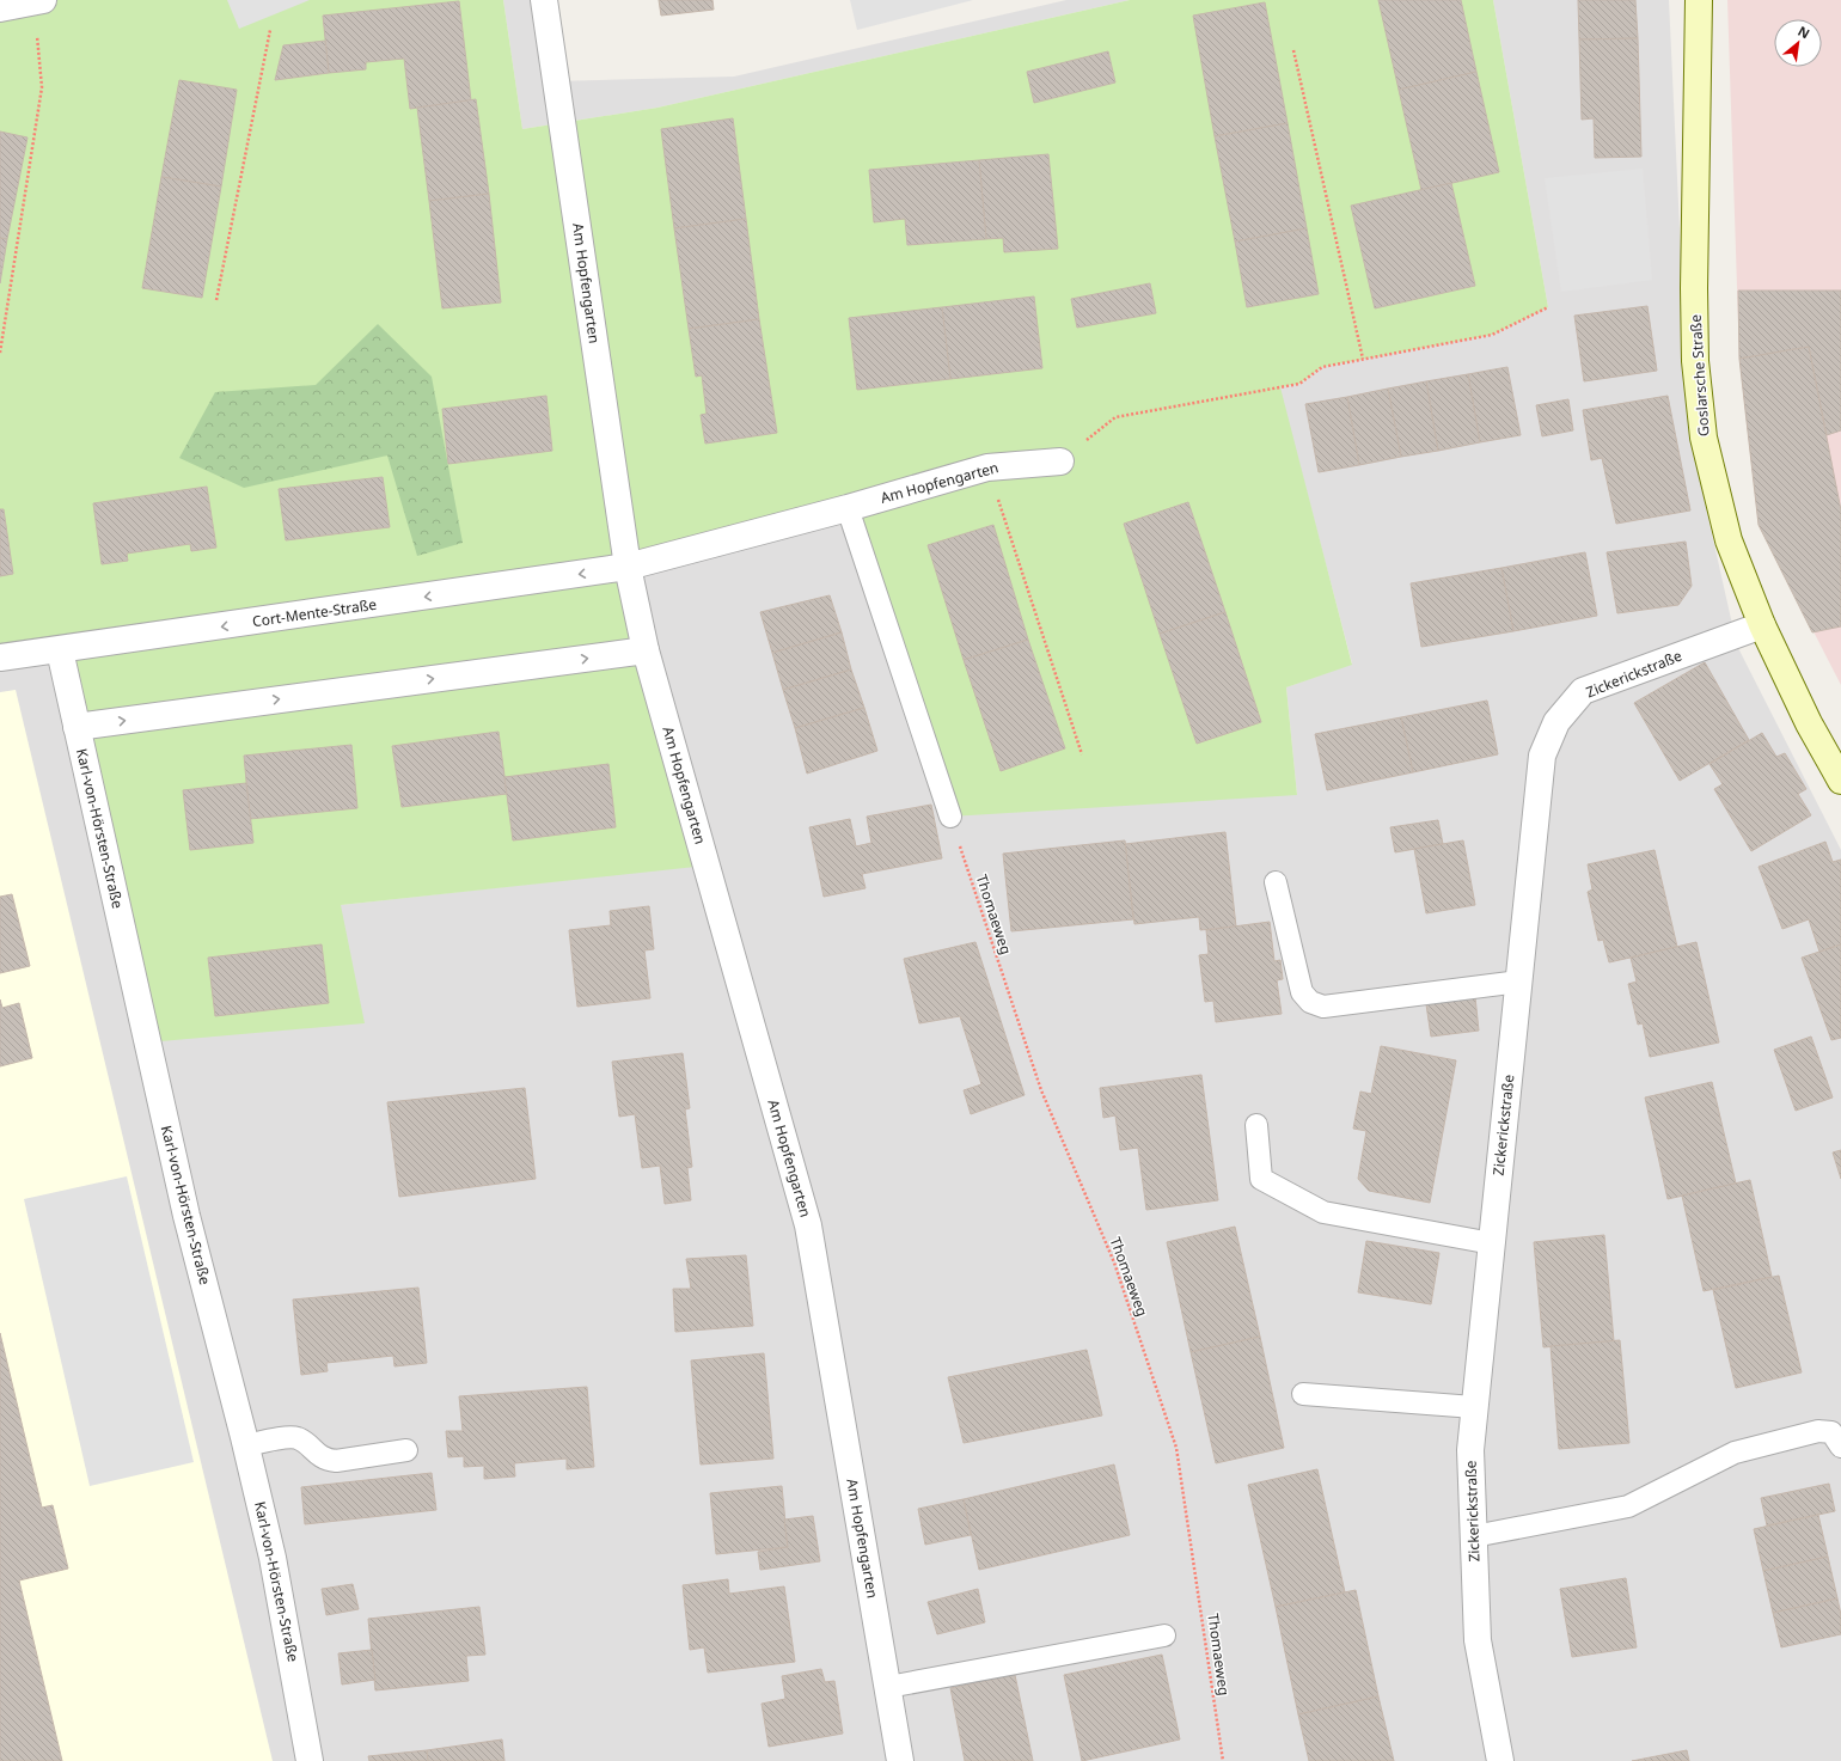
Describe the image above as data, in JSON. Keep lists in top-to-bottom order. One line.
{"streets":{"main road":["Goslarsche Straße"],"street":["Am Hopfengarten","Cort-Mente-Straße","Zickerickstraße","Karl-von-Hörsten-Straße"],"path":["Thomaeweg"]},"crossings":[["Am Hopfengarten","Cort-Mente-Straße"],["Goslarsche Straße","Zickerickstraße"],["Cort-Mente-Straße","Karl-von-Hörsten-Straße"]],"north":"top right"}
